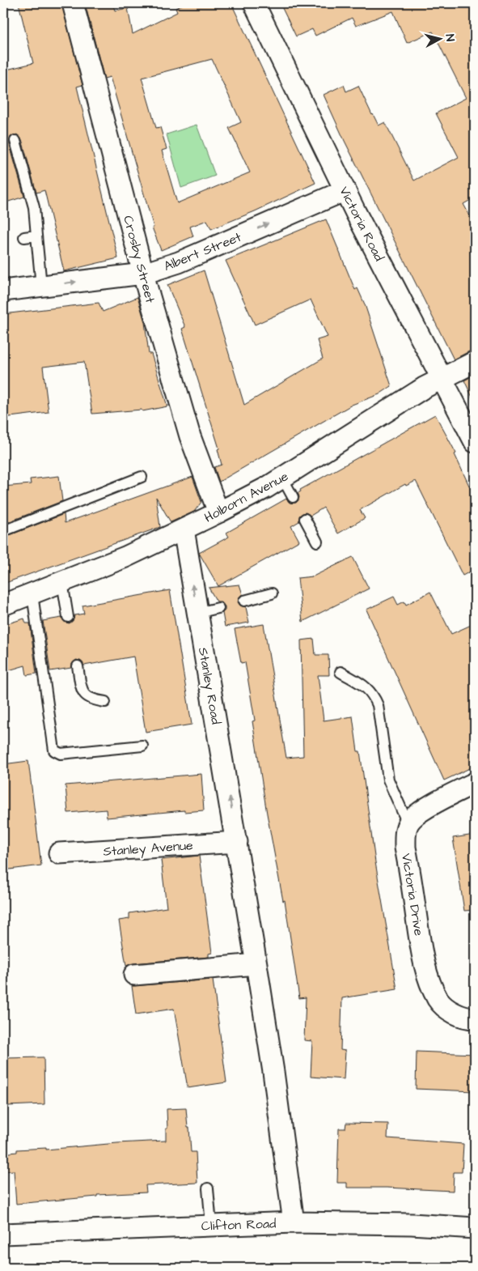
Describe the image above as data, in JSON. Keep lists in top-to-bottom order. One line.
{"streets":{"street":["Victoria Road","Albert Street","Crosby Street","Holborn Avenue","Stanley Road","Stanley Avenue","Victoria Drive","Clifton Road"]},"crossings":[["Victoria Road","Albert Street"],["Victoria Road","Holborn Avenue"],["Albert Street","Crosby Street"],["Crosby Street","Holborn Avenue"],["Holborn Avenue","Stanley Road"],["Stanley Road","Stanley Avenue"],["Stanley Road","Clifton Road"]],"one_way":["Albert Street","Stanley Road"],"north":"right"}
